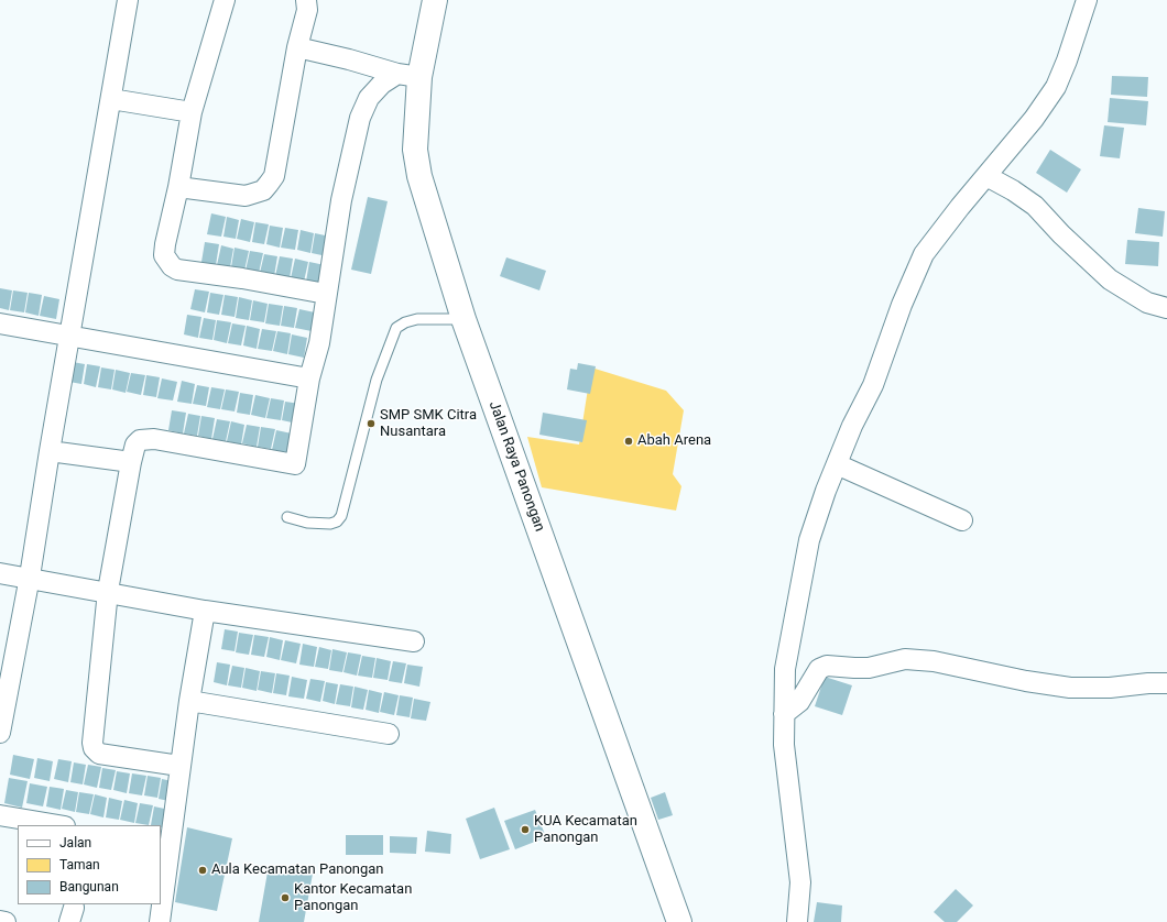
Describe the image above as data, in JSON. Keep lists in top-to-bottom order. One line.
{"streets":{"main road":["Jalan Raya Panongan"]},"places":["SMP SMK Citra Nusantara","Abah Arena","KUA Kecamatan Panongan","Aula Kecamatan Panongan","Kantor Kecamatan Panongan"],"legend":["Jalan","Taman","Bangunan"]}
